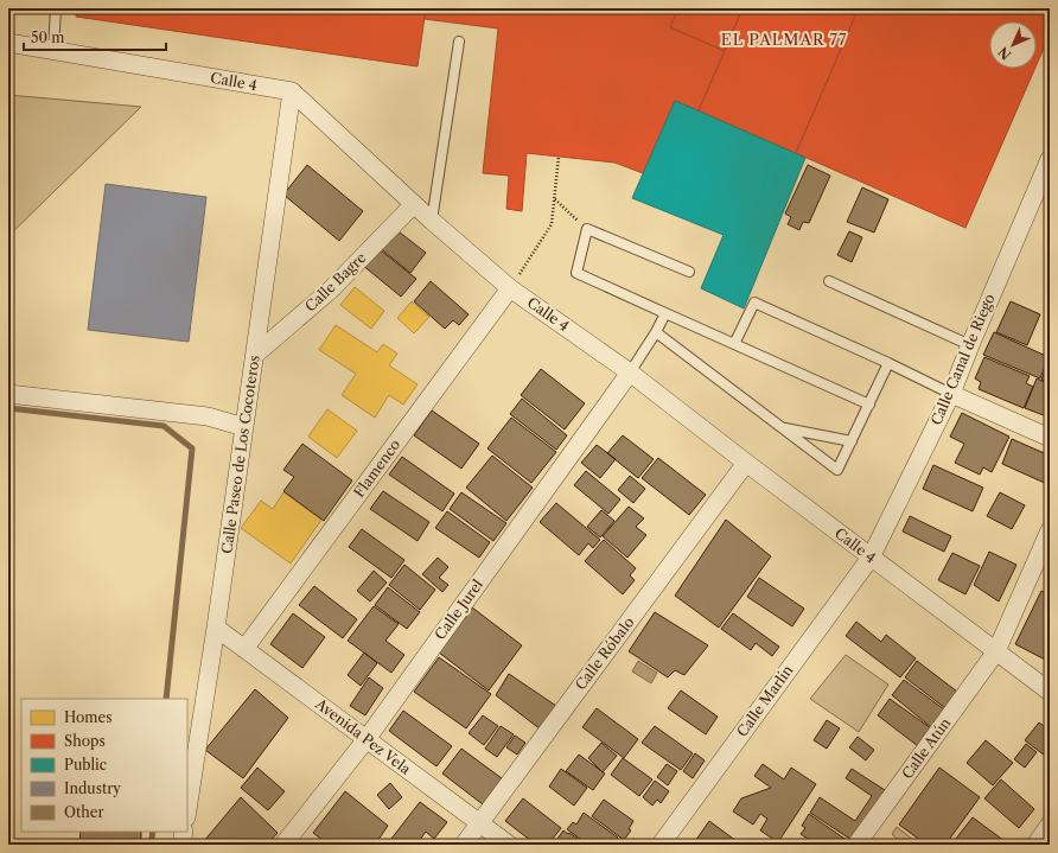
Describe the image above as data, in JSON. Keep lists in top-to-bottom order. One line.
{"streets":{"street":["Calle 4","Calle Bagre","Calle Canal de Riego","Calle Paseo de Los Cocoteros","Flamenco","Calle Jurel","Calle Róbalo","Calle Marlín","Avenida Pez Vela","Calle Atún"]},"crossings":[["Calle 4","Calle Bagre"],["Calle 4","Calle Canal de Riego"],["Calle 4","Calle Paseo de Los Cocoteros"],["Calle 4","Flamenco"],["Calle 4","Calle Jurel"],["Calle 4","Calle Róbalo"],["Calle 4","Calle Marlín"],["Calle 4","Calle Atún"],["Calle Bagre","Calle Paseo de Los Cocoteros"],["Calle Canal de Riego","Calle Marlín"],["Calle Paseo de Los Cocoteros","Avenida Pez Vela"],["Flamenco","Avenida Pez Vela"],["Calle Jurel","Avenida Pez Vela"],["Calle Róbalo","Avenida Pez Vela"]],"districts":["EL PALMAR 77"],"legend":["Homes","Shops","Public","Industry","Other"],"scale_bar":"50 m","north":"bottom left"}
